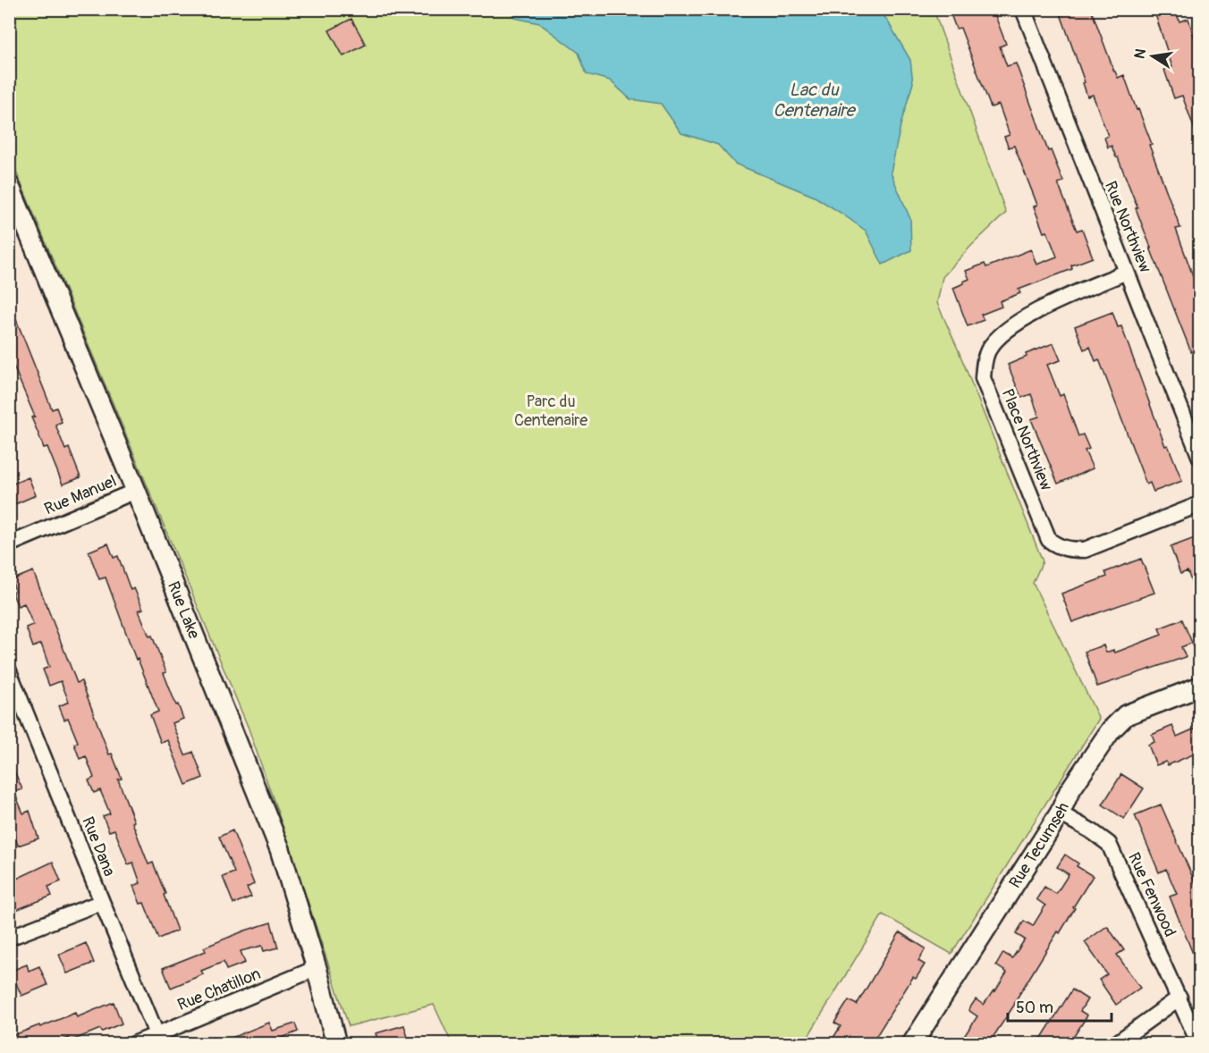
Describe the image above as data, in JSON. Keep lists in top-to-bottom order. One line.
{"streets":{"street":["Rue Northview","Place Northview","Rue Manuel","Rue Lake","Rue Tecumseh","Rue Dana","Rue Fenwood","Rue Chatillon"]},"crossings":[["Rue Northview","Place Northview"],["Rue Manuel","Rue Lake"],["Rue Lake","Rue Chatillon"],["Rue Tecumseh","Rue Fenwood"],["Rue Dana","Rue Chatillon"]],"water":["Lac du Centenaire"],"parks":["Parc du Centenaire"],"scale_bar":"50 m","north":"left"}
